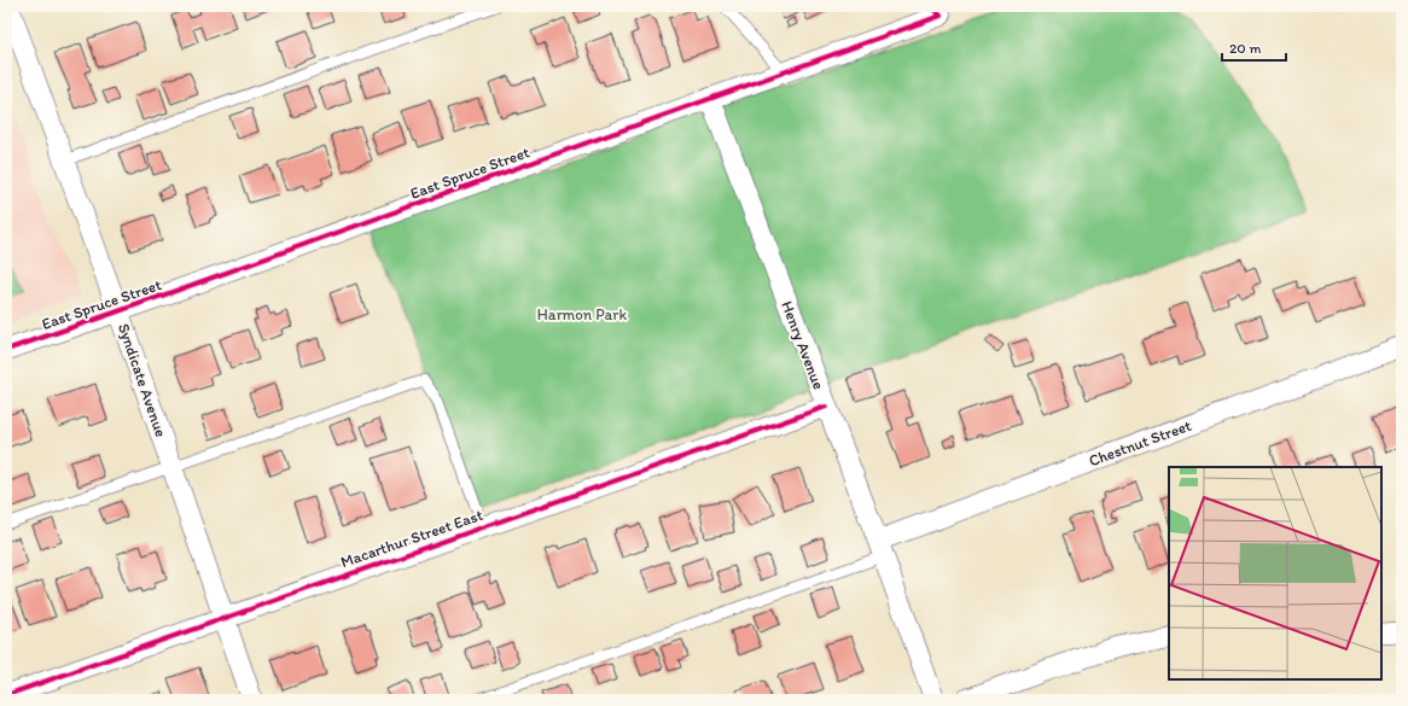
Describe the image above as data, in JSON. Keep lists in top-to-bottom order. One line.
{"streets":{"street":["East Spruce Street","Henry Avenue","Syndicate Avenue","Chestnut Street","Macarthur Street East"]},"crossings":[["East Spruce Street","Henry Avenue"],["East Spruce Street","Syndicate Avenue"],["Henry Avenue","Chestnut Street"],["Henry Avenue","Macarthur Street East"],["Syndicate Avenue","Macarthur Street East"]],"parks":["Harmon Park"],"scale_bar":"20 m"}
